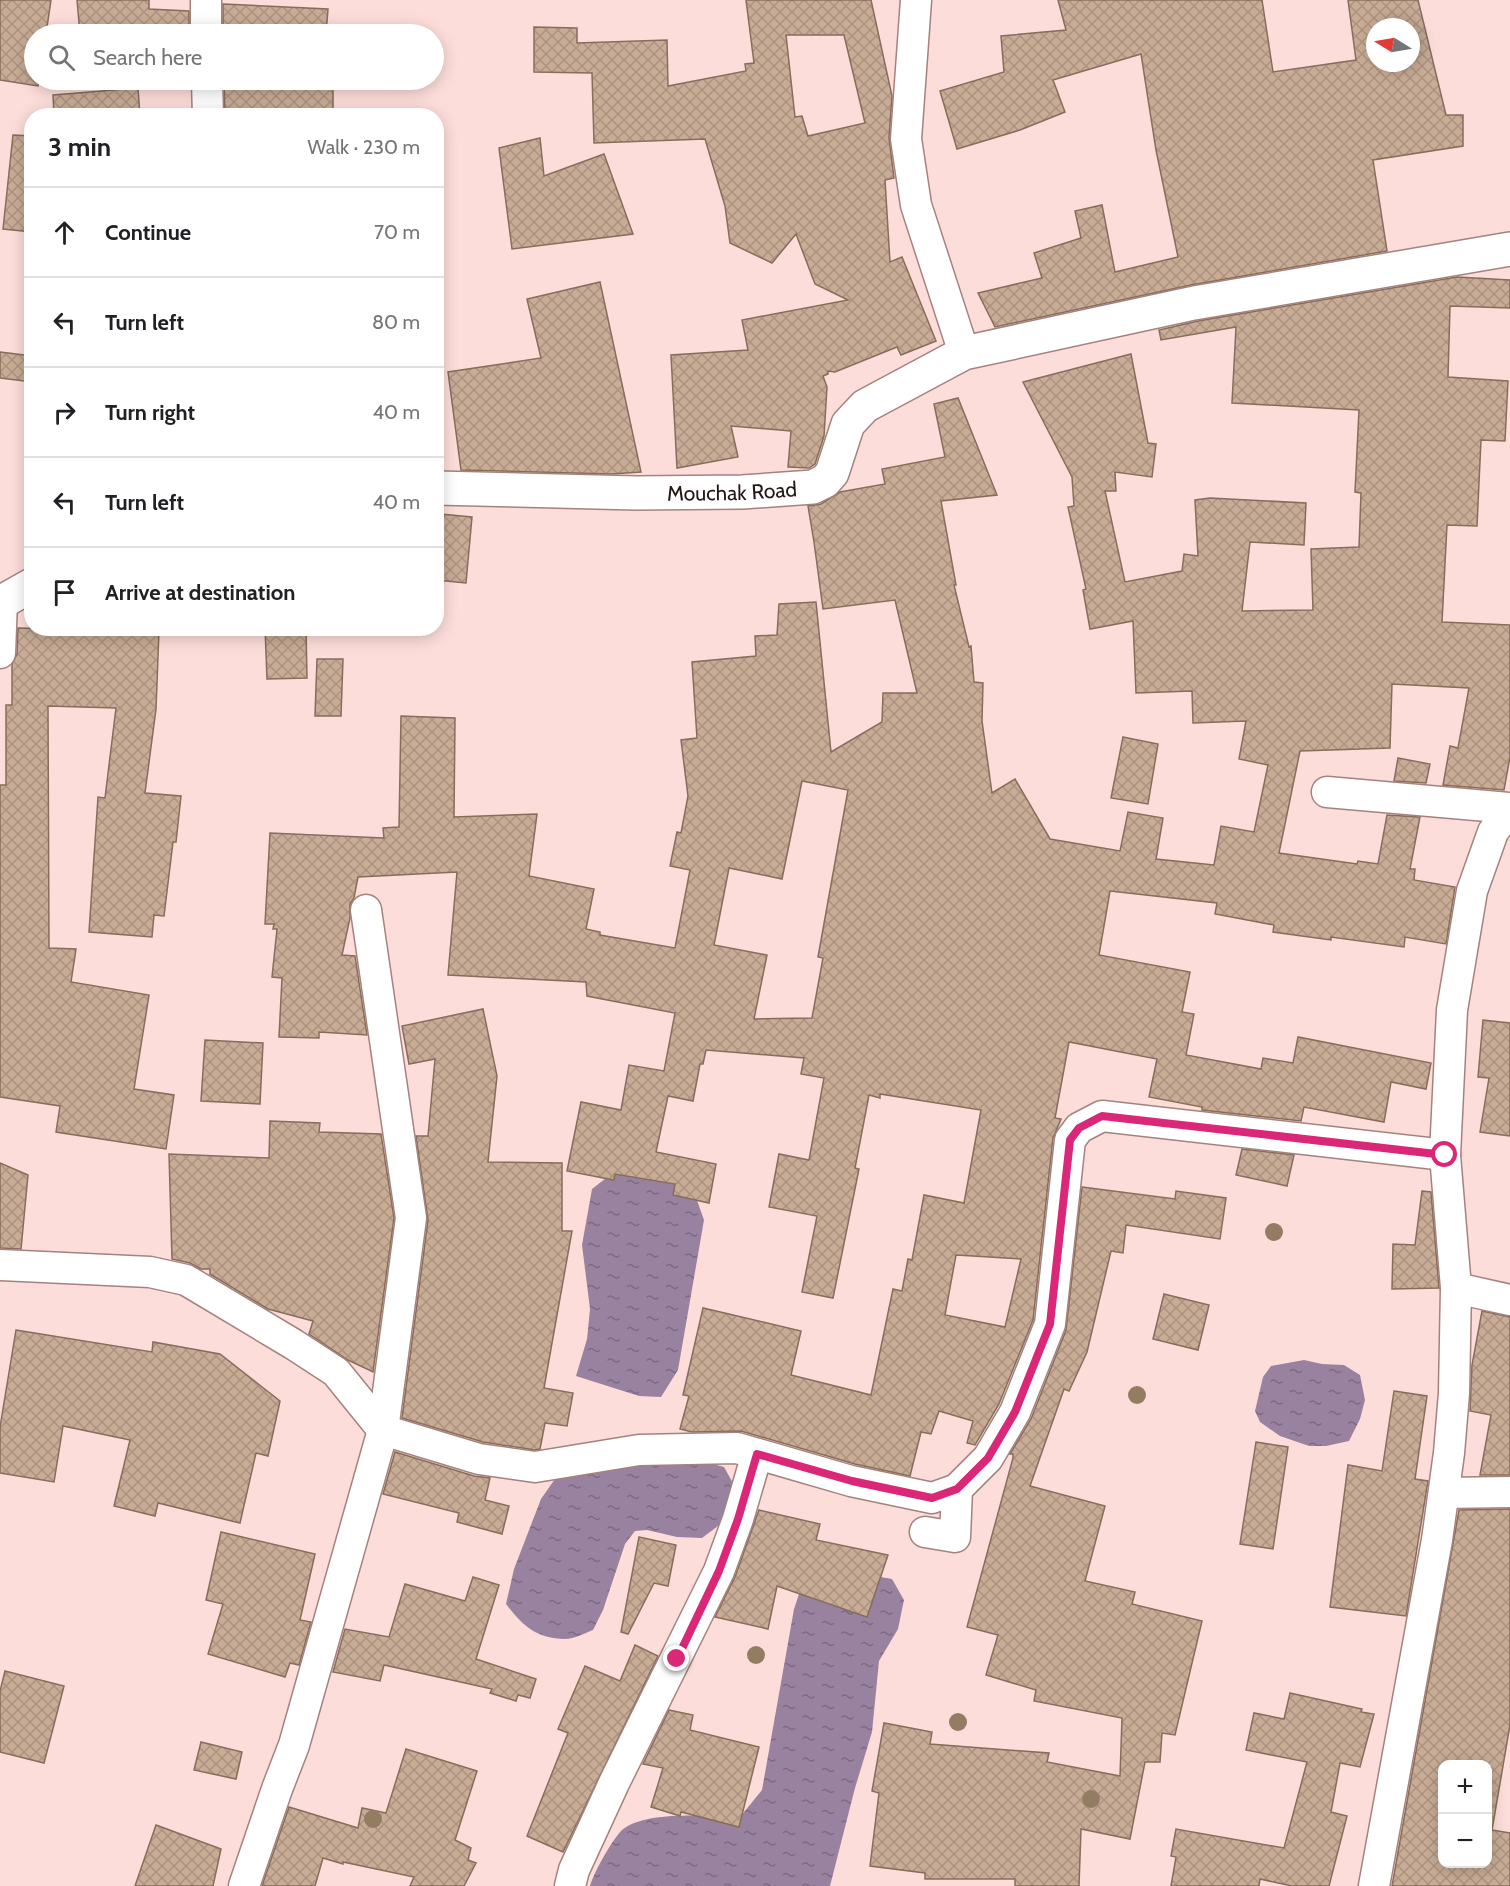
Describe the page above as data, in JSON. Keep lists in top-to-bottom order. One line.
{"streets":{"street":["Mouchak Road"]},"north":"left","page":{"search":"Search here","heading":["3 min","Walk · 230 m"],"list":[["Continue","70 m"],["Turn left","80 m"],["Turn right","40 m"],["Turn left","40 m"],"Arrive at destination"],"map_buttons":["+","−"]}}
